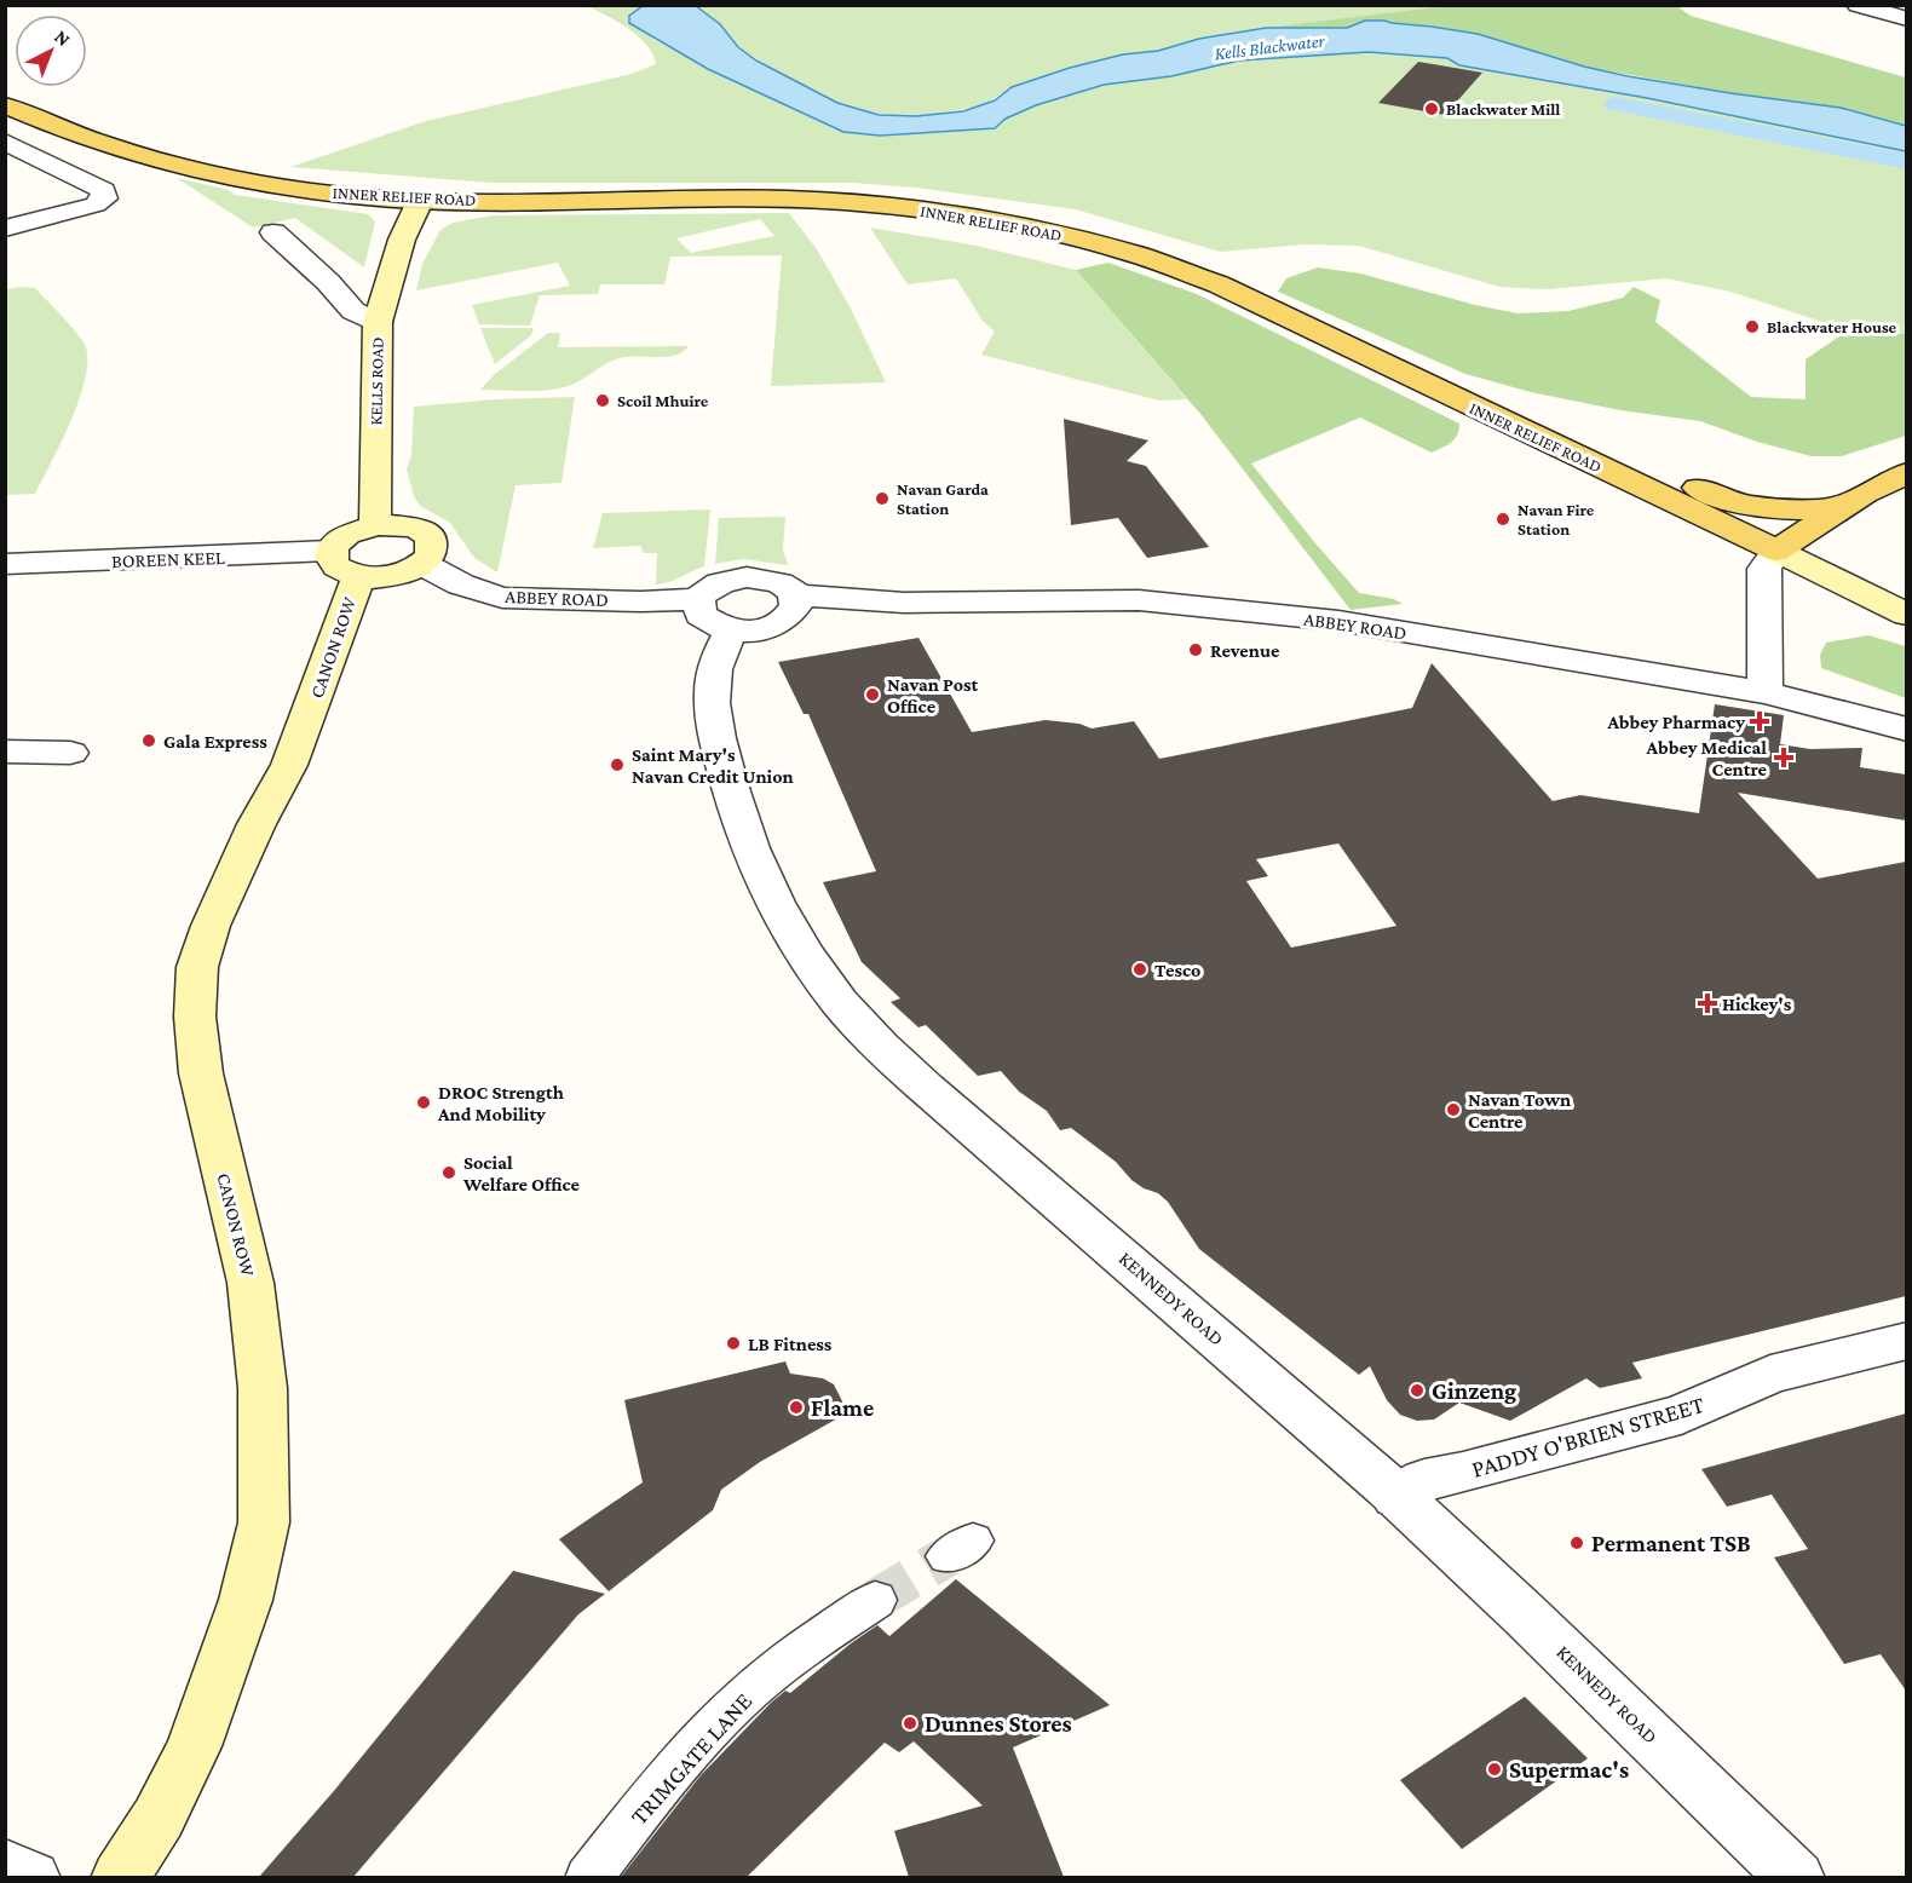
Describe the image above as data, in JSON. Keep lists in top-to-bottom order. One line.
{"streets":{"main road":["INNER RELIEF ROAD","KELLS ROAD","CANON ROW"],"street":["BOREEN KEEL","ABBEY ROAD","KENNEDY ROAD","PADDY O'BRIEN STREET","TRIMGATE LANE"]},"crossings":[["INNER RELIEF ROAD","KELLS ROAD"],["BOREEN KEEL","CANON ROW"],["KENNEDY ROAD","PADDY O'BRIEN STREET"]],"water":["Kells Blackwater"],"places":{"other":["Blackwater Mill","Blackwater House","Scoil Mhuire","Navan Garda Station","Navan Fire Station","Revenue","Navan Post Office","Gala Express","Saint Mary's Navan Credit Union","Tesco","DROC Strength And Mobility","Navan Town Centre","Social Welfare Office","LB Fitness","Ginzeng","Flame","Permanent TSB","Dunnes Stores","Supermac's"],"health":["Abbey Pharmacy","Abbey Medical Centre","Hickey's"]},"north":"top right"}
